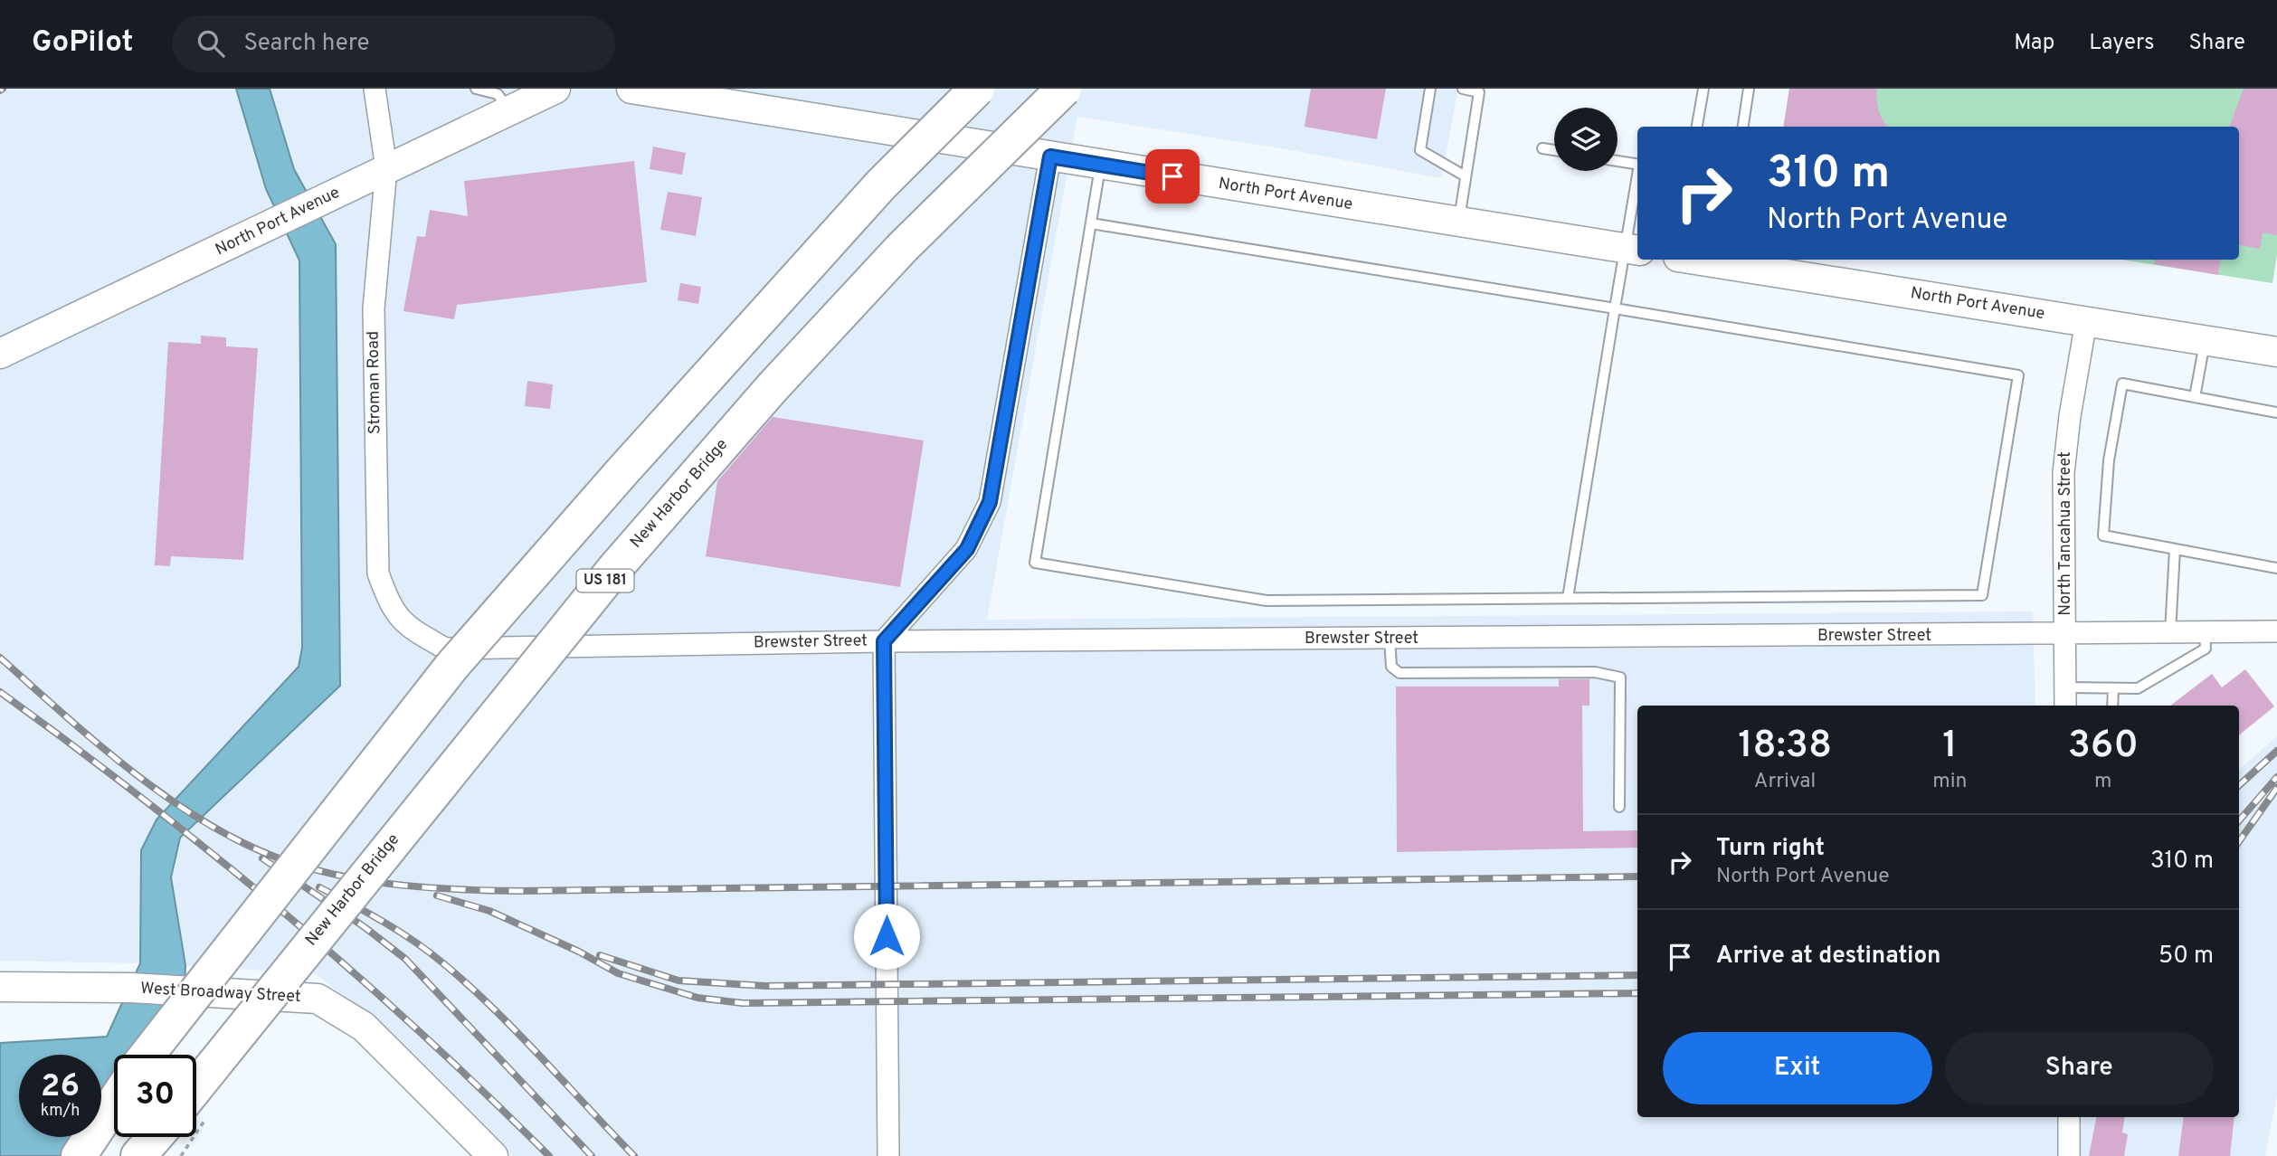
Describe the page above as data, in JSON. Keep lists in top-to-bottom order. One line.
{"streets":{"highway":["New Harbor Bridge","US 181"],"main road":["North Port Avenue","West Broadway Street"],"street":["Stroman Road","North Tancahua Street","Brewster Street"]},"crossings":[["North Port Avenue","Stroman Road"],["North Port Avenue","North Tancahua Street"],["Stroman Road","Brewster Street"],["North Tancahua Street","Brewster Street"]],"page":{"header":"GoPilot","search":"Search here","nav":["Map","Layers","Share"],"turn":["310 m","North Port Avenue"],"eta":["18:38","Arrival","1","min","360","m"],"list":[{"name":"Turn right","note":"North Port Avenue","value":"310 m"},{"name":"Arrive at destination","value":"50 m"}],"buttons":["Exit","Share"],"speed":"26 km/h","limit":"30"}}
